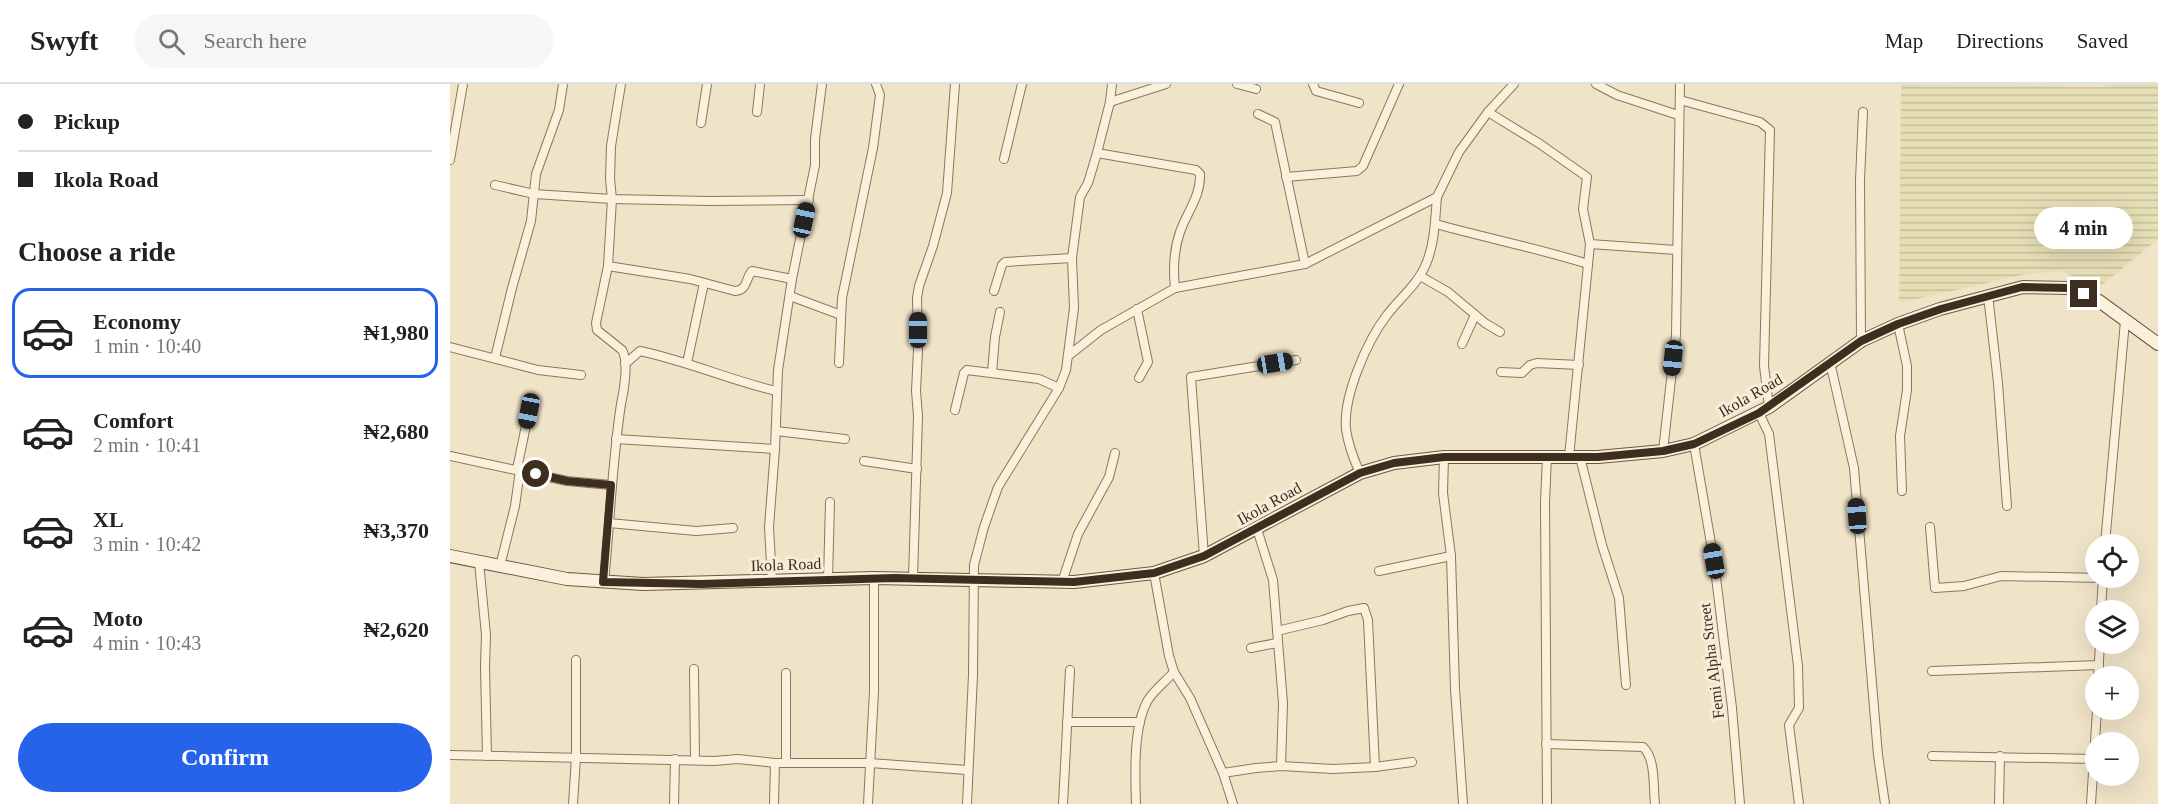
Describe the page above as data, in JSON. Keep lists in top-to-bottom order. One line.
{"streets":{"street":["Ikola Road","Femi Alpha Street"]},"crossings":[["Ikola Road","Femi Alpha Street"]],"page":{"header":"Swyft","search":"Search here","nav":["Map","Directions","Saved"],"banner":["Pickup","Ikola Road"],"bubble":"4 min","heading":"Choose a ride","list":[{"name":"Economy","note":"1 min · 10:40","value":"₦1,980"},{"name":"Comfort","note":"2 min · 10:41","value":"₦2,680"},{"name":"XL","note":"3 min · 10:42","value":"₦3,370"},{"name":"Moto","note":"4 min · 10:43","value":"₦2,620"}],"map_buttons":["+","−"],"buttons":"Confirm"}}
